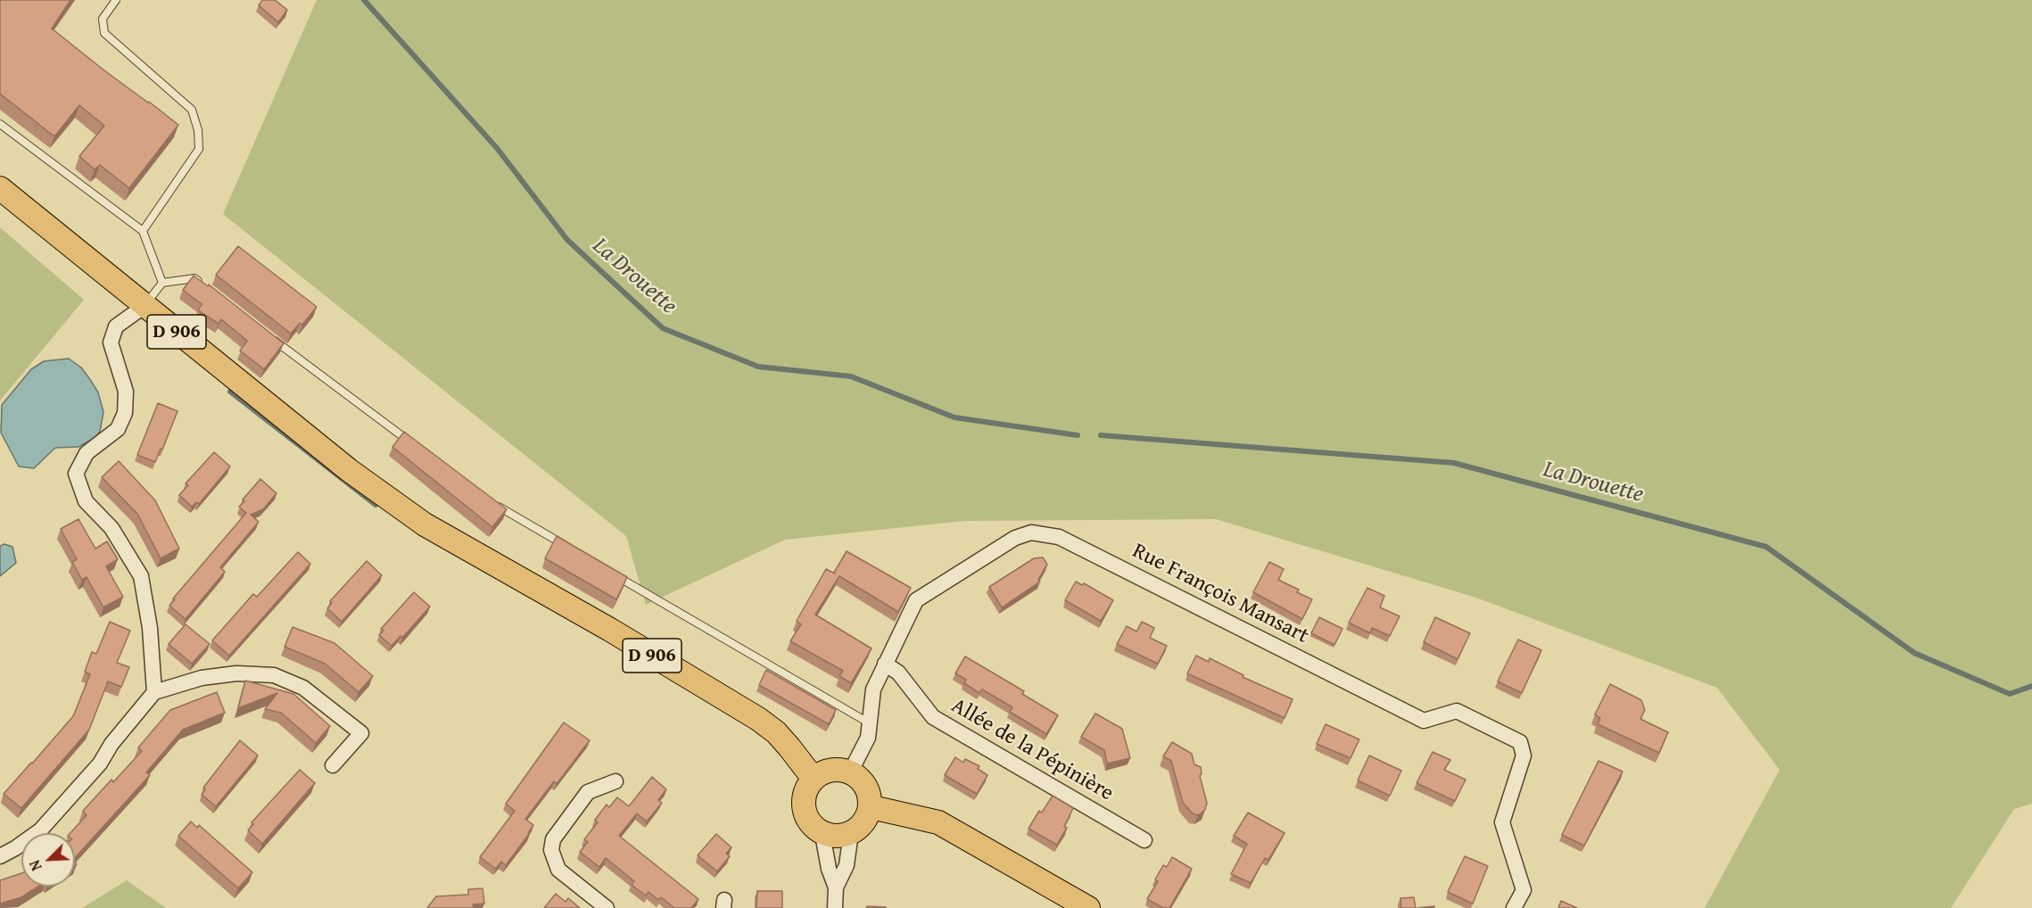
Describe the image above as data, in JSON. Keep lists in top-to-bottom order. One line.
{"streets":{"main road":["D 906"],"street":["Rue François Mansart","Allée de la Pépinière"]},"crossings":[["D 906","Rue François Mansart"],["Rue François Mansart","Allée de la Pépinière"]],"water":["La Drouette"],"north":"bottom left"}
